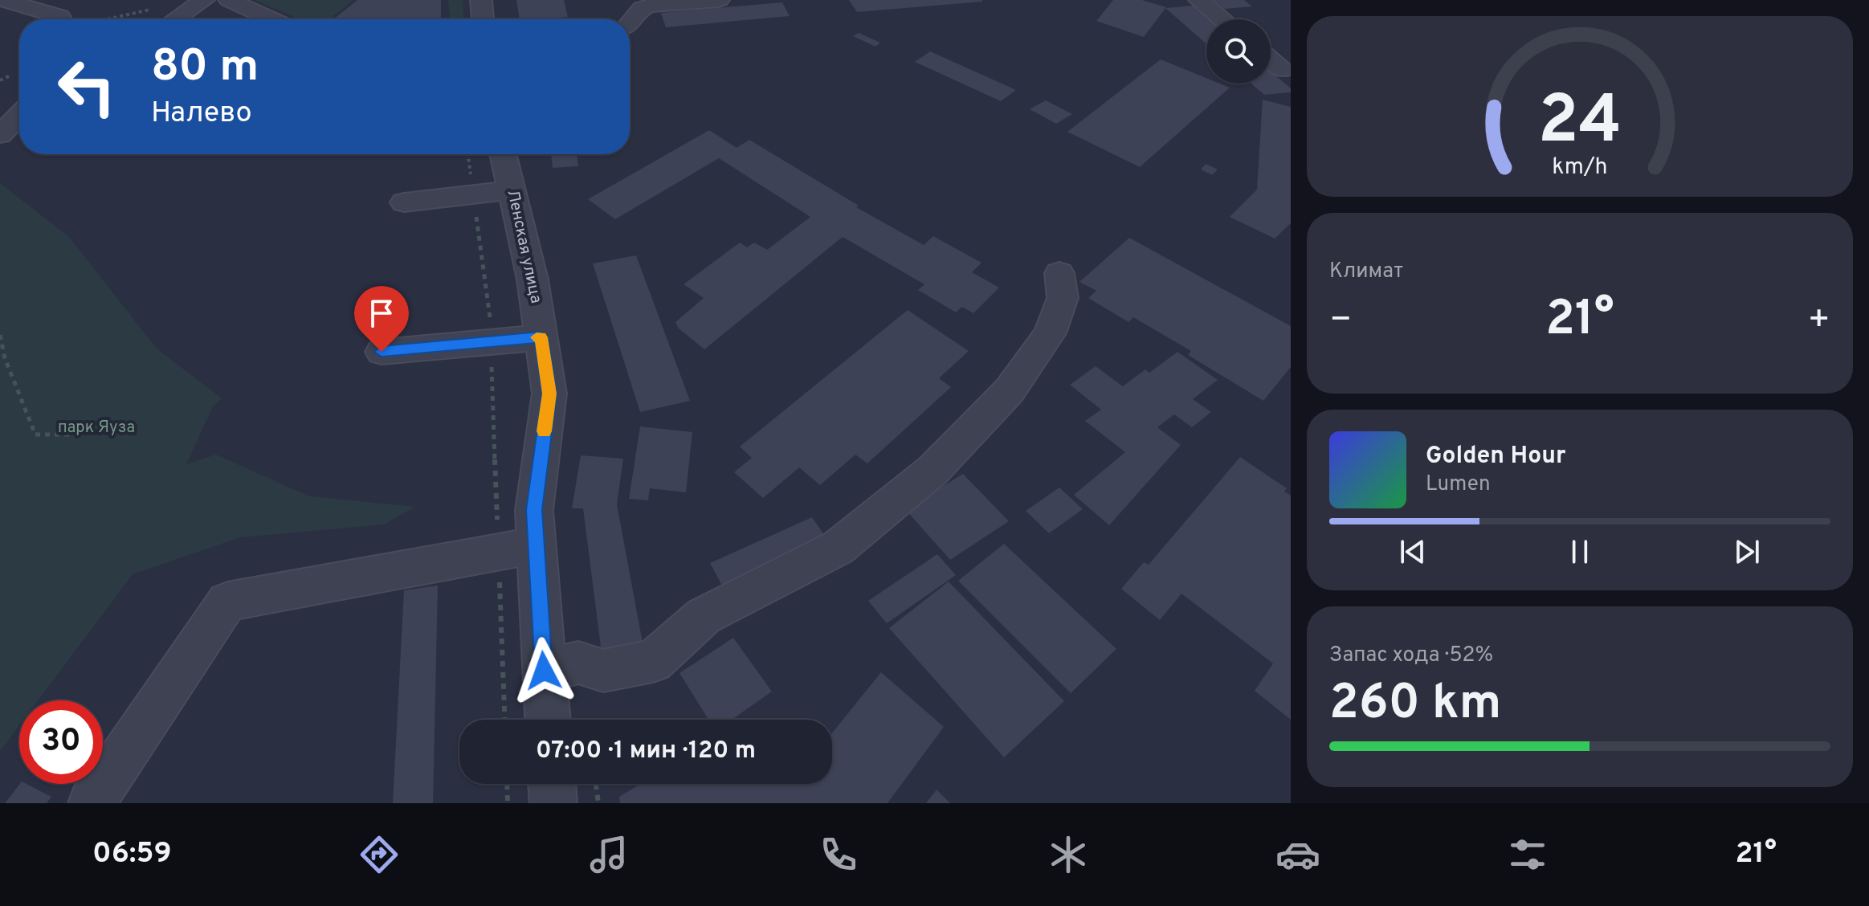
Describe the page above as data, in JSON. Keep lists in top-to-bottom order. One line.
{"streets":{"street":["Ленская улица"]},"parks":["парк Яуза"],"page":{"turn":["80 m","Налево"],"tile":["Климат",["Запас хода · 52%","260 km"]],"heat":["−","21°","+"],"song":["Golden Hour","Lumen"],"limit":"30","trip":"07:00 · 1 мин · 120 m","tabs":["06:59","21°"],"gauge":["24","km/h"]}}
